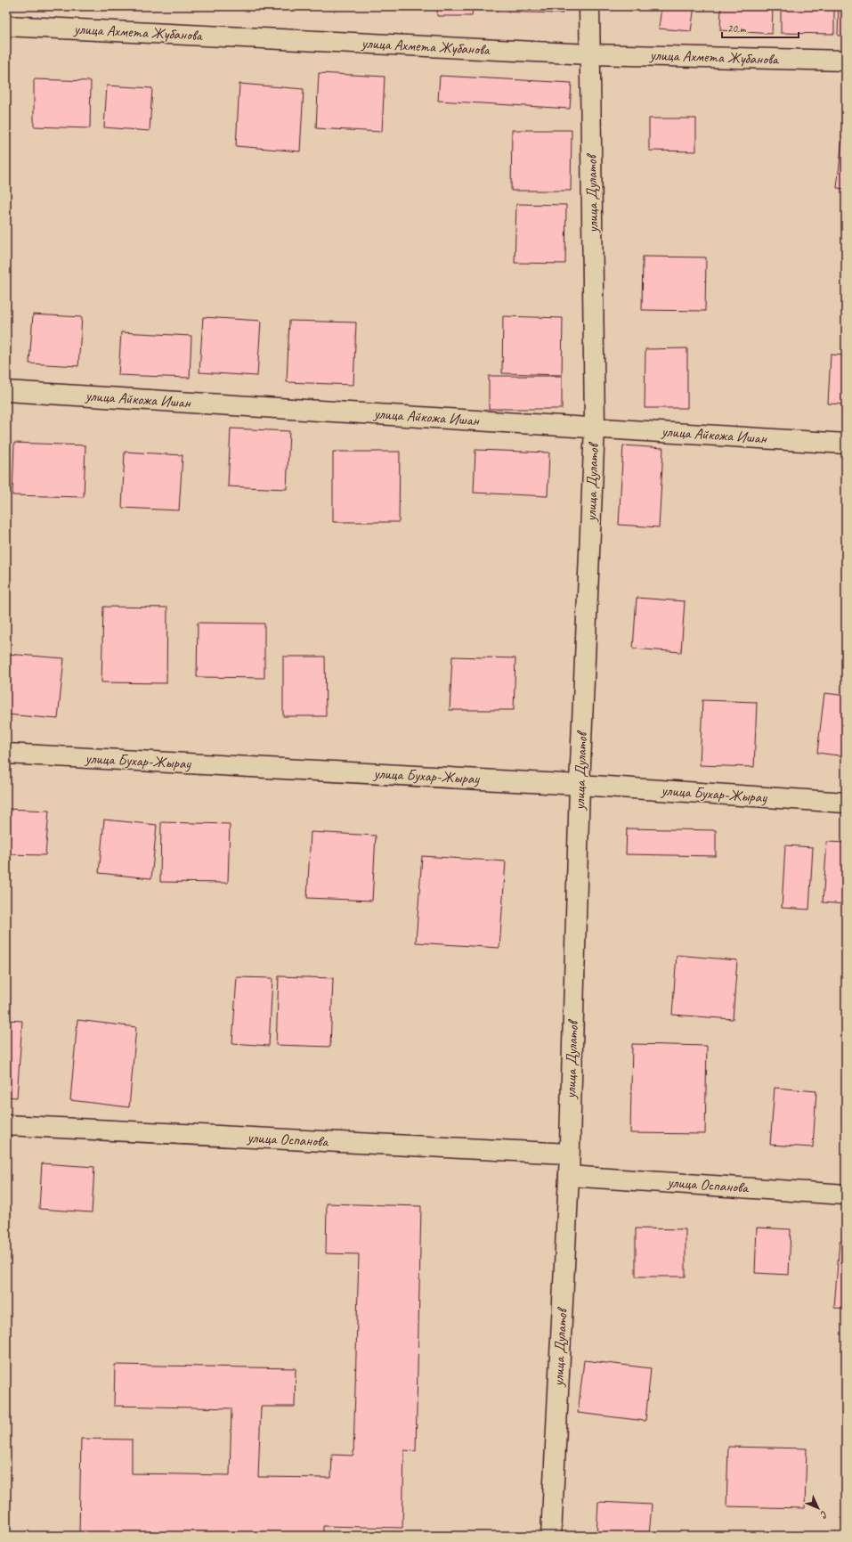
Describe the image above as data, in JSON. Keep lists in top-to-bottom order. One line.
{"streets":{"street":["улица Ахмета Жубанова","улица Дулатов","улица Айкожа Ишан","улица Бухар-Жырау","улица Оспанова"]},"crossings":[["улица Ахмета Жубанова","улица Дулатов"],["улица Дулатов","улица Айкожа Ишан"],["улица Дулатов","улица Бухар-Жырау"],["улица Дулатов","улица Оспанова"]],"scale_bar":"20 m","north":"bottom right"}
